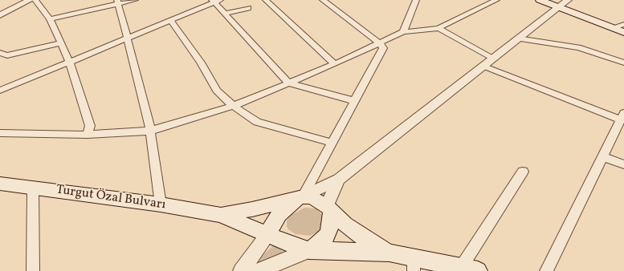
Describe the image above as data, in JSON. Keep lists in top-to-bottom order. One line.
{"streets":{"main road":["Turgut Özal Bulvarı"]}}
